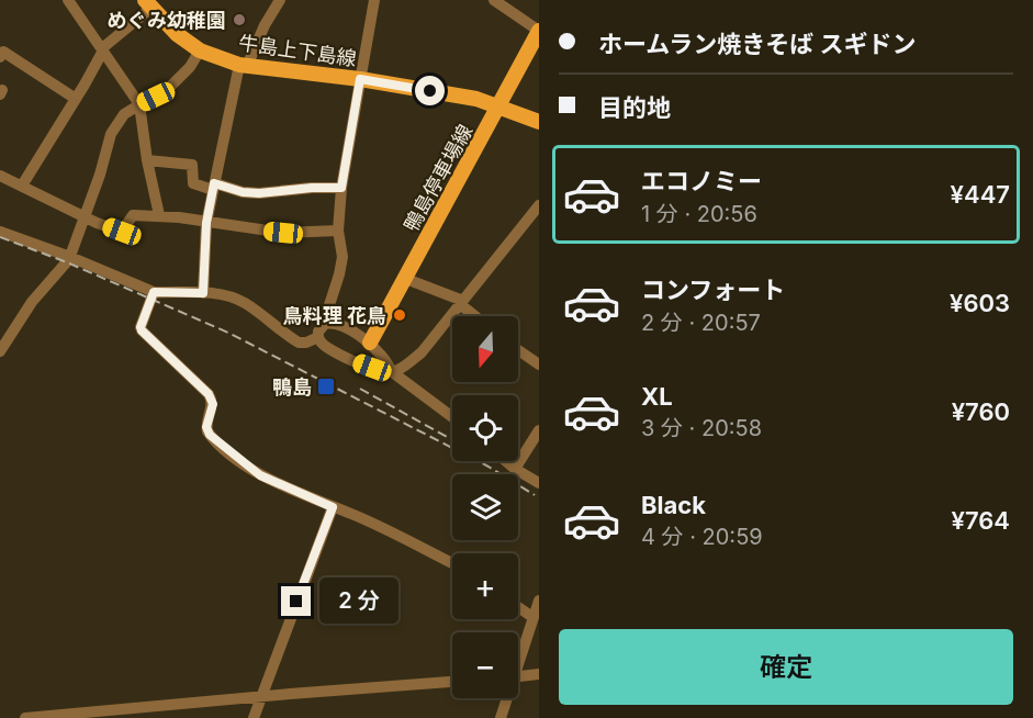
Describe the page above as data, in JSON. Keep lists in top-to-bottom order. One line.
{"streets":{"main road":["牛島上下島線","鴨島停車場線"]},"crossings":[["牛島上下島線","鴨島停車場線"]],"places":{"other":["めぐみ幼稚園","鳥料理 花鳥"],"transit":["鴨島"]},"north":"bottom","page":{"banner":["ホームラン焼きそば スギドン","目的地"],"list":[{"name":"エコノミー","note":"1 分 · 20:56","value":"¥447"},{"name":"コンフォート","note":"2 分 · 20:57","value":"¥603"},{"name":"XL","note":"3 分 · 20:58","value":"¥760"},{"name":"Black","note":"4 分 · 20:59","value":"¥764"}],"map_buttons":["+","−"],"bubble":"2 分","buttons":"確定"}}
